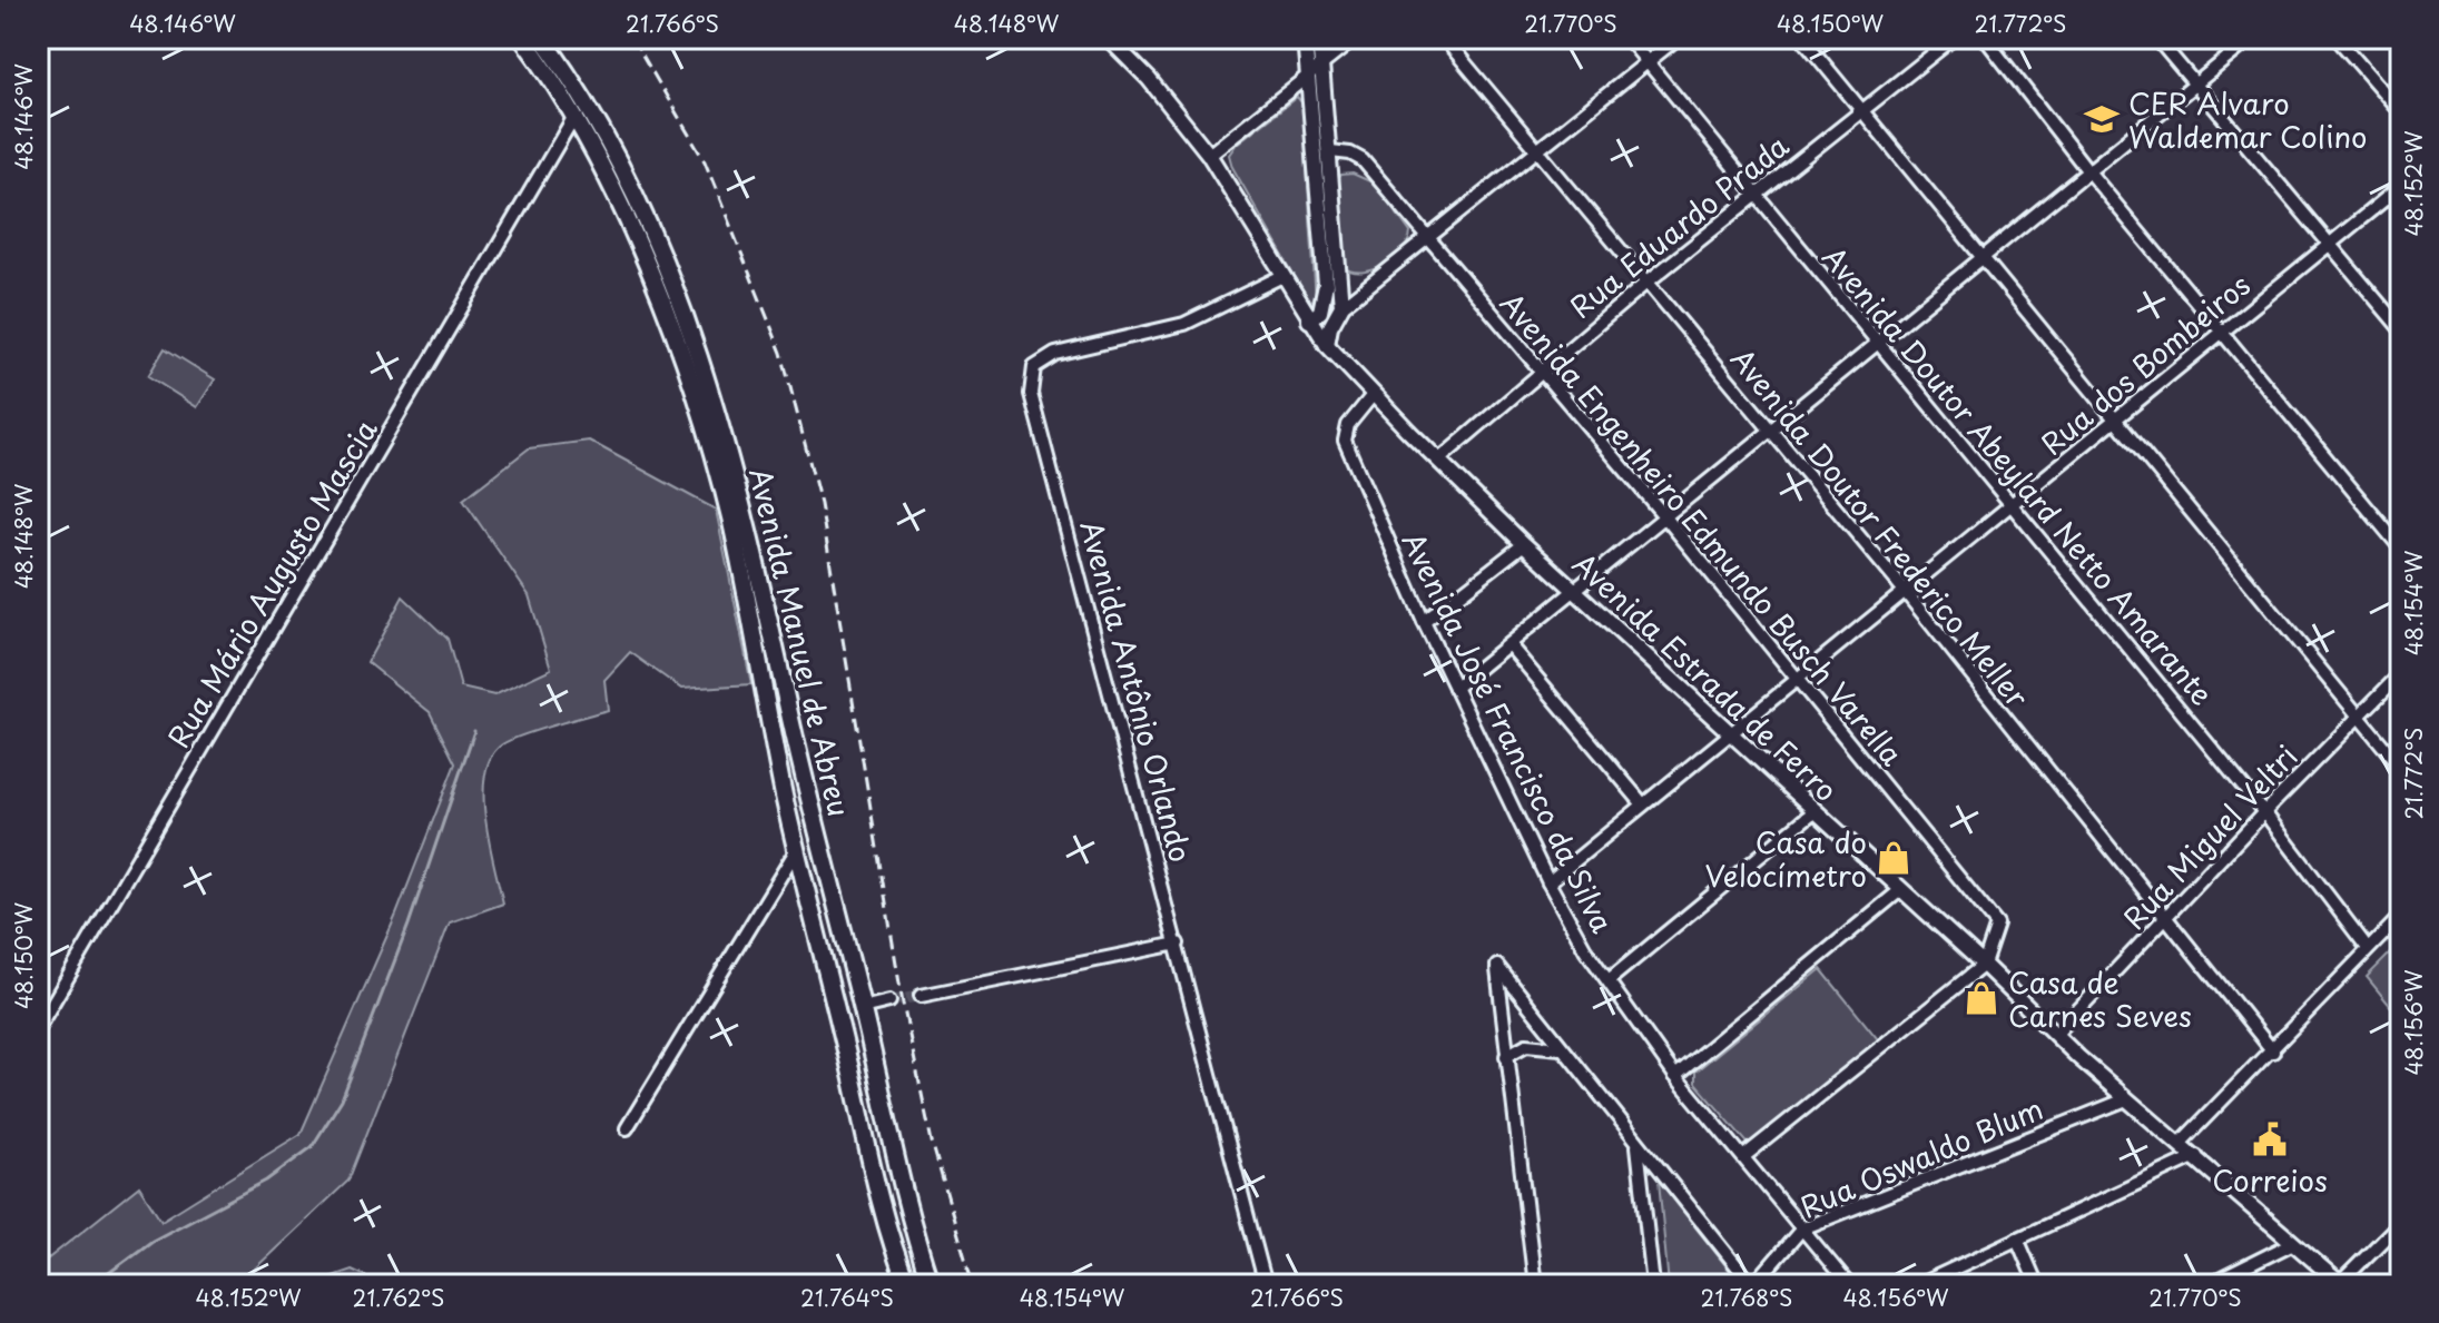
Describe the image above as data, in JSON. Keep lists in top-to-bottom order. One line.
{"streets":{"main road":["Avenida Manuel de Abreu"],"street":["Rua Eduardo Prada","Rua dos Bombeiros","Avenida Doutor Abeylard Netto Amarante","Avenida Doutor Frederico Meller","Avenida Engenheiro Edmundo Busch Varella","Rua Mário Augusto Mascia","Avenida Estrada de Ferro","Avenida Antônio Orlando","Avenida José Francisco da Silva","Rua Miguel Veltri","Rua Oswaldo Blum"]},"crossings":[["Rua Eduardo Prada","Avenida Doutor Abeylard Netto Amarante"],["Rua Eduardo Prada","Avenida Doutor Frederico Meller"],["Rua Eduardo Prada","Avenida Engenheiro Edmundo Busch Varella"],["Rua Eduardo Prada","Avenida Estrada de Ferro"],["Rua dos Bombeiros","Avenida Doutor Abeylard Netto Amarante"],["Rua dos Bombeiros","Avenida Doutor Frederico Meller"],["Rua dos Bombeiros","Avenida Engenheiro Edmundo Busch Varella"],["Rua dos Bombeiros","Avenida Estrada de Ferro"],["Rua dos Bombeiros","Avenida José Francisco da Silva"],["Avenida Doutor Abeylard Netto Amarante","Rua Miguel Veltri"],["Avenida Doutor Frederico Meller","Rua Miguel Veltri"],["Avenida Engenheiro Edmundo Busch Varella","Avenida Estrada de Ferro"],["Rua Mário Augusto Mascia","Avenida Manuel de Abreu"],["Avenida Estrada de Ferro","Avenida Antônio Orlando"],["Avenida Estrada de Ferro","Avenida José Francisco da Silva"],["Avenida Estrada de Ferro","Rua Miguel Veltri"],["Avenida Estrada de Ferro","Rua Oswaldo Blum"],["Avenida José Francisco da Silva","Rua Oswaldo Blum"]],"places":{"school or university":["CER Alvaro Waldemar Colino"],"shop":["Casa do Velocímetro","Casa de Carnes Seves"],"public building":["Correios"]},"coordinates":["48.146°W","21.766°S","48.148°W","21.770°S","48.150°W","21.772°S","48.152°W","48.154°W","48.156°W","21.762°S","21.764°S","21.768°S"]}
